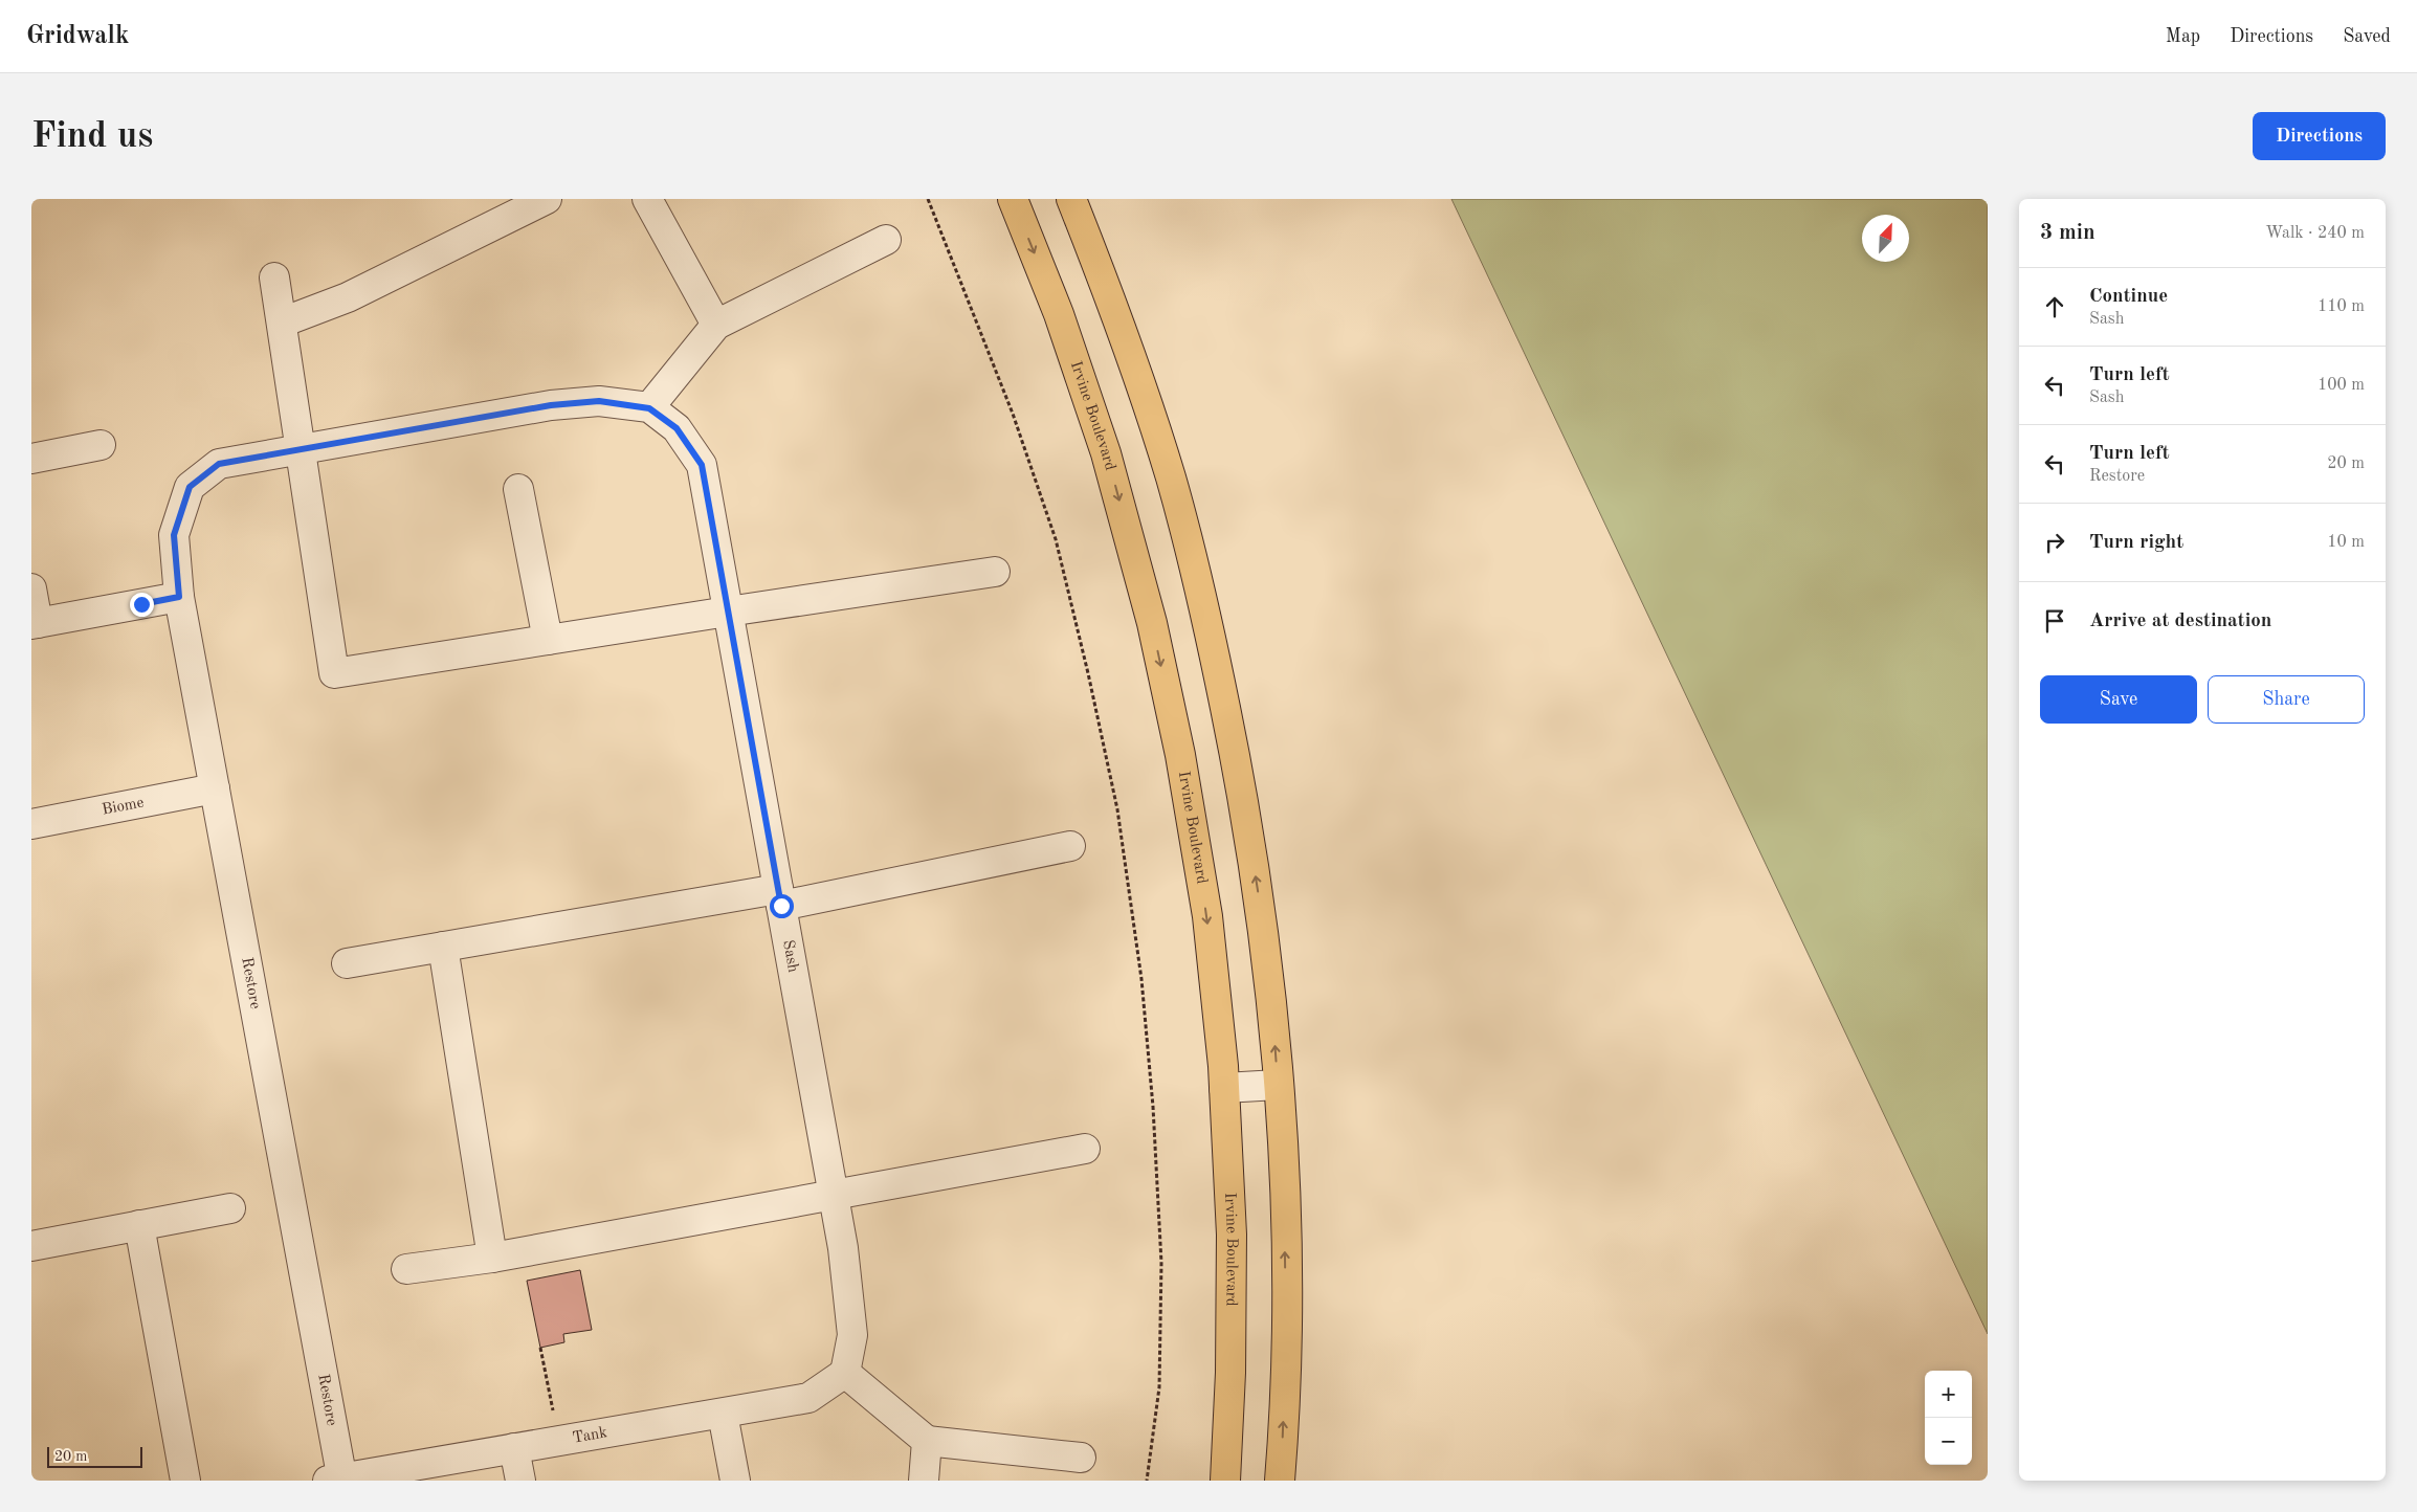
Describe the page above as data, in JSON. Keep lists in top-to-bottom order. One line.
{"streets":{"main road":["Irvine Boulevard"],"street":["Biome","Sash","Restore","Tank"]},"crossings":[["Biome","Restore"],["Sash","Restore"],["Sash","Tank"],["Restore","Tank"]],"scale_bar":"20 m","north":"top right","page":{"header":"Gridwalk","nav":["Map","Directions","Saved"],"buttons":["Directions",["Save","Share"]],"title":"Find us","heading":["3 min","Walk · 240 m"],"list":[["Continue","Sash","110 m"],["Turn left","Sash","100 m"],["Turn left","Restore","20 m"],["Turn right","10 m"],"Arrive at destination"],"map_buttons":["+","−"],"scale":"20 m"}}
